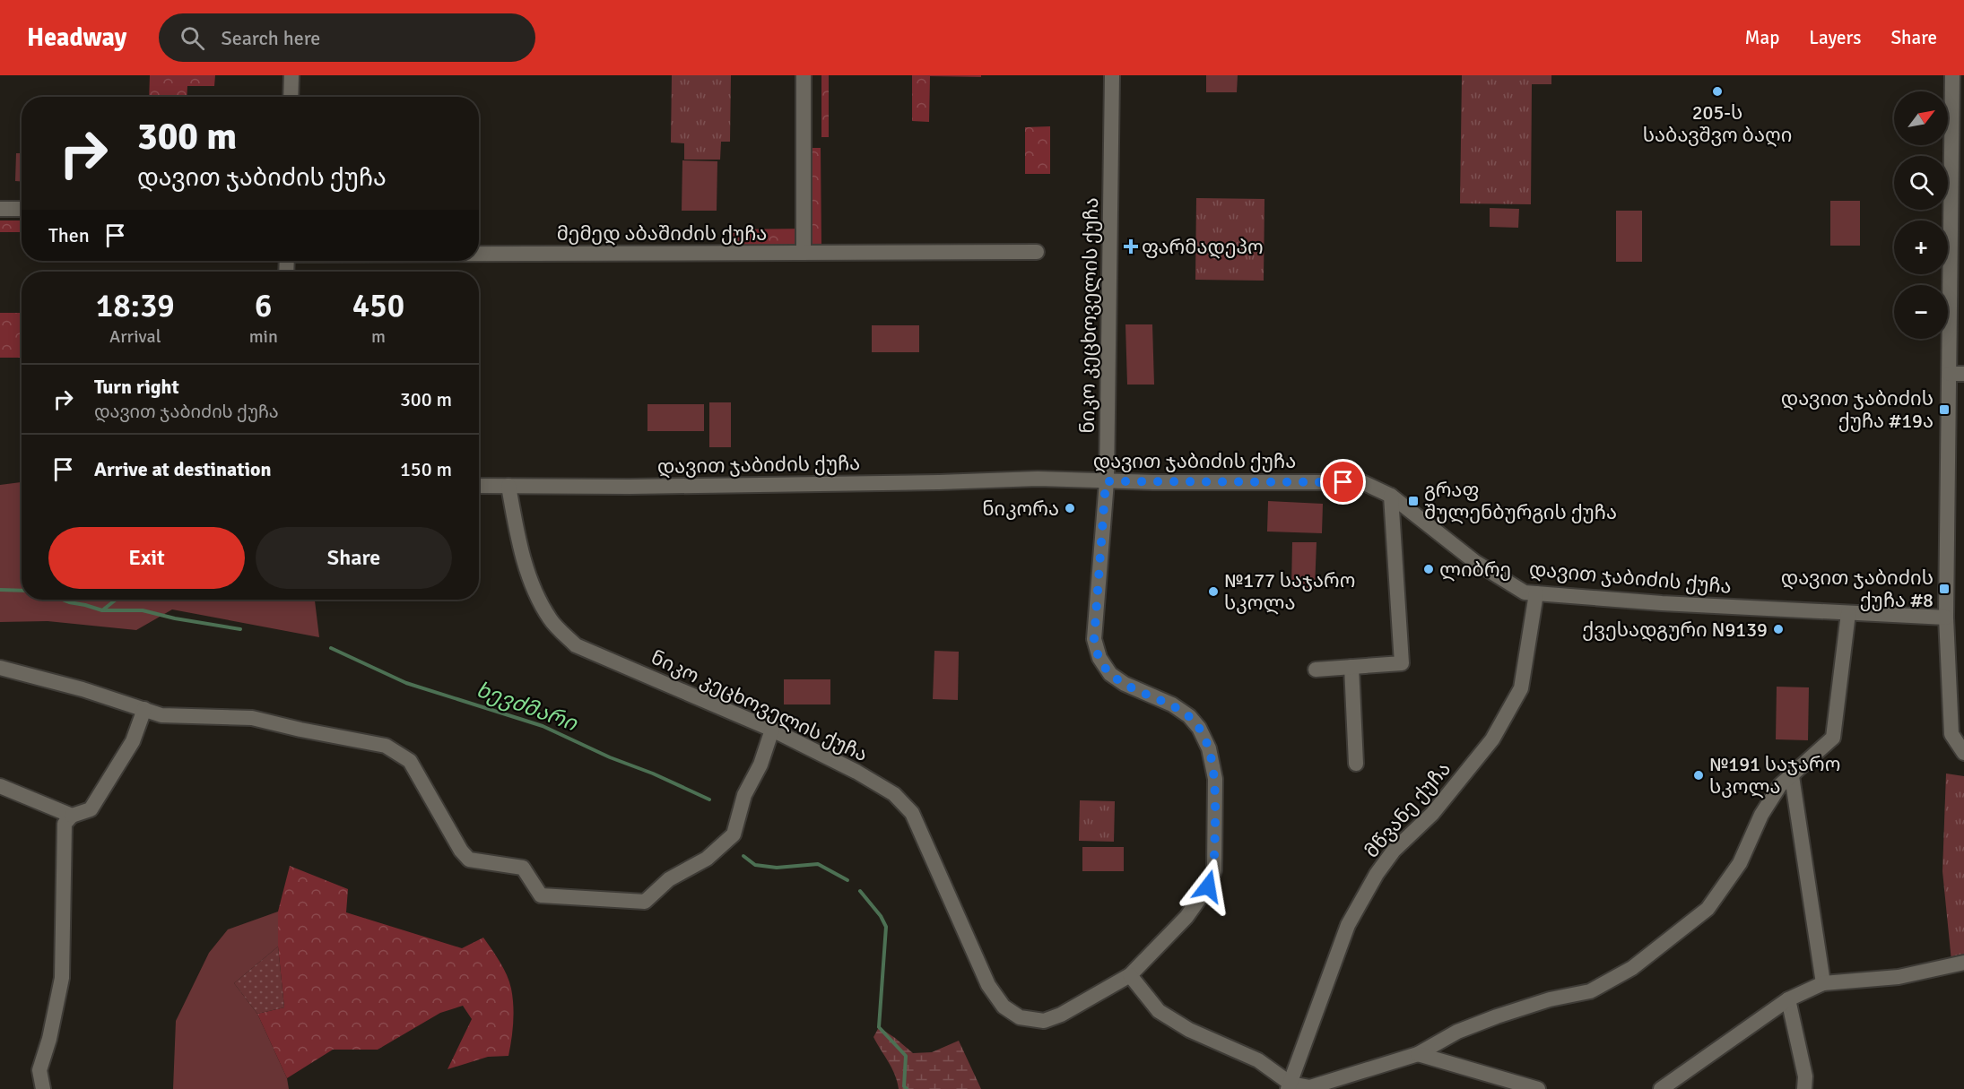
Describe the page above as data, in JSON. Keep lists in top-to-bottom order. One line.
{"streets":{"street":["მემედ აბაშიძის ქუჩა","ნიკო კეცხოველის ქუჩა","დავით ჯაბიძის ქუჩა","მწვანე ქუჩა"]},"crossings":[["ნიკო კეცხოველის ქუჩა","დავით ჯაბიძის ქუჩა"],["დავით ჯაბიძის ქუჩა","მწვანე ქუჩა"]],"water":["ხევძმარი"],"places":{"other":["205-ს საბავშვო ბაღი","ნიკორა","ლიბრე","№177 საჯარო სკოლა","ქვესადგური N9139","№191 საჯარო სკოლა"],"health":["ფარმადეპო"],"transit":["დავით ჯაბიძის ქუჩა #19ა","გრაფ შულენბურგის ქუჩა","დავით ჯაბიძის ქუჩა #8"]},"north":"top right","page":{"header":"Headway","search":"Search here","nav":["Map","Layers","Share"],"map_buttons":["+","−"],"turn":["300 m","დავით ჯაბიძის ქუჩა"],"then":"Then","eta":["18:39","Arrival","6","min","450","m"],"list":[{"name":"Turn right","note":"დავით ჯაბიძის ქუჩა","value":"300 m"},{"name":"Arrive at destination","value":"150 m"}],"buttons":["Exit","Share"]}}
